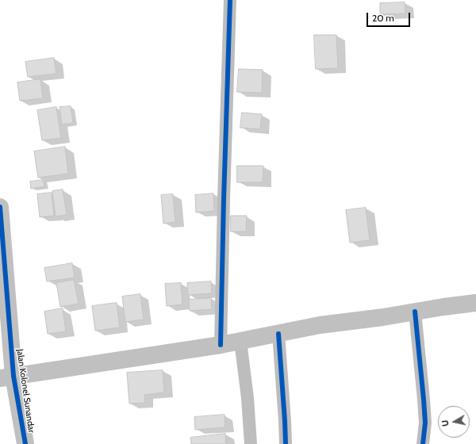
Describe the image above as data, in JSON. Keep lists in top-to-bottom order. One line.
{"streets":{"main road":["Jalan Kolonel Sunandar"]},"scale_bar":"20 m","north":"left"}
